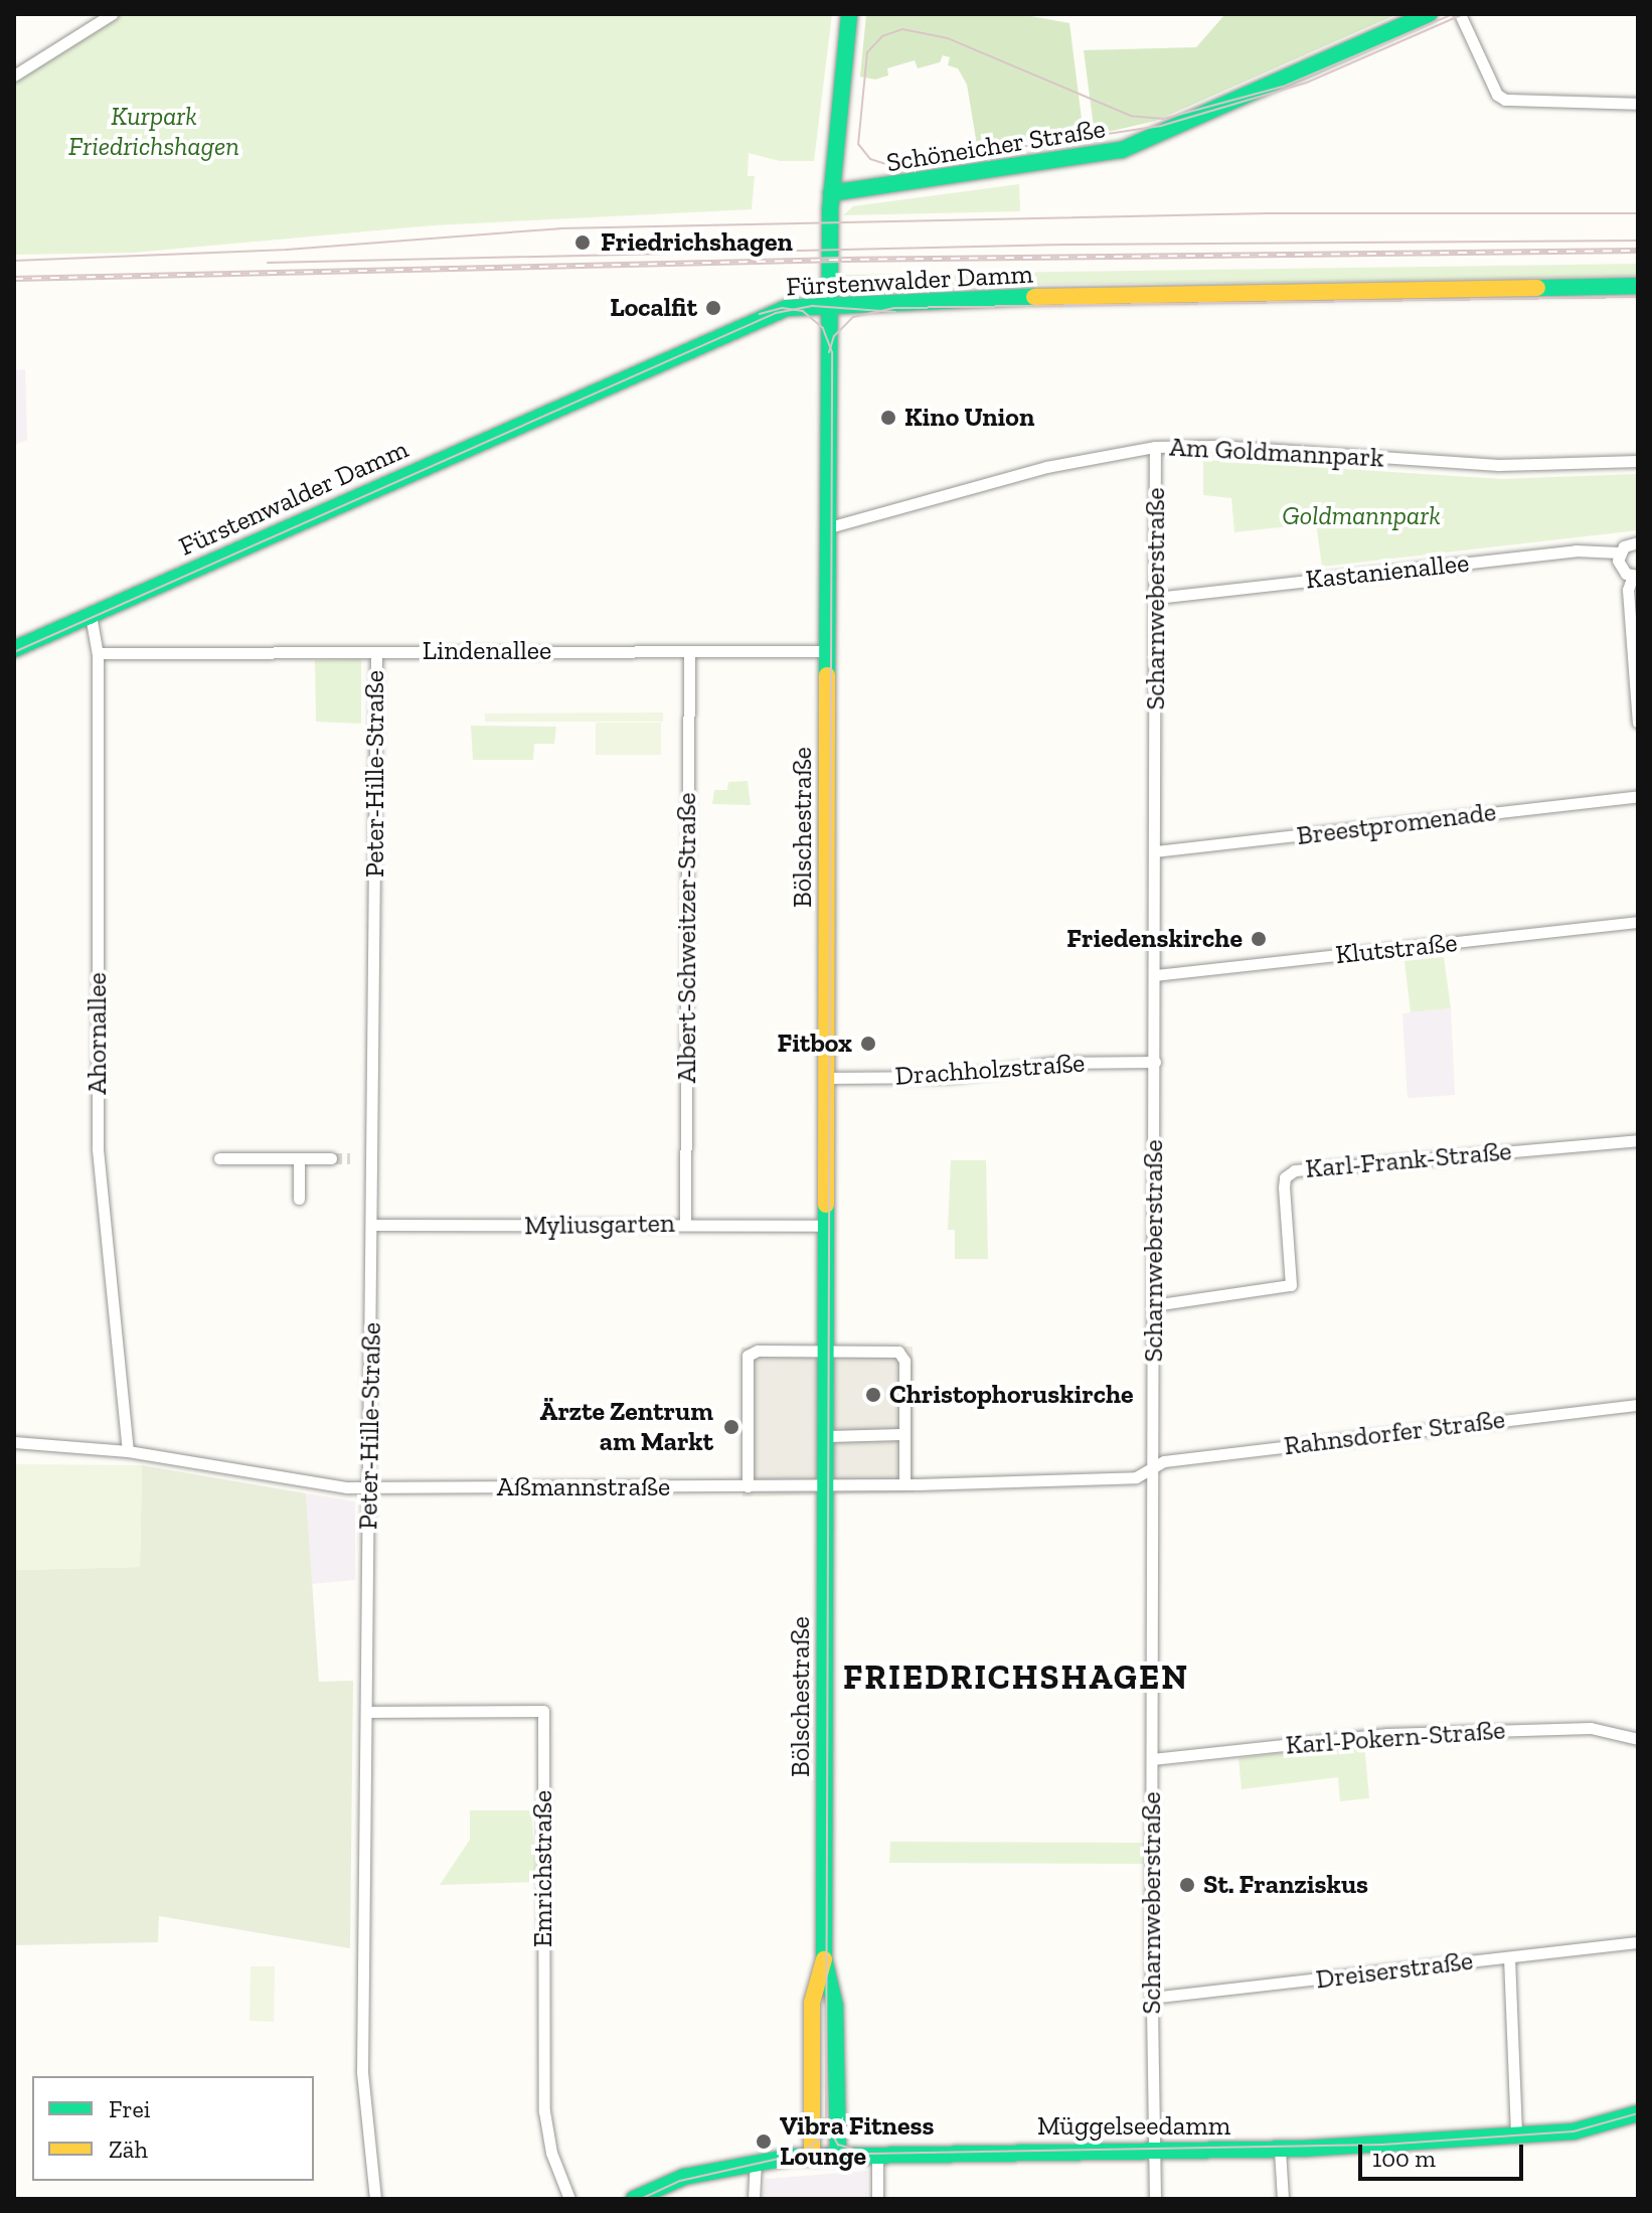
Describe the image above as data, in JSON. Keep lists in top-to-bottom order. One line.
{"streets":{"main road":["Schöneicher Straße","Fürstenwalder Damm","Bölschestraße","Müggelseedamm"],"street":["Am Goldmannpark","Kastanienallee","Scharnweberstraße","Lindenallee","Peter-Hille-Straße","Breestpromenade","Albert-Schweitzer-Straße","Klutstraße","Ahornallee","Drachholzstraße","Karl-Frank-Straße","Myliusgarten","Rahnsdorfer Straße","Aßmannstraße","Karl-Pokern-Straße","Emrichstraße","Dreiserstraße"]},"crossings":[["Schöneicher Straße","Bölschestraße"],["Fürstenwalder Damm","Bölschestraße"],["Fürstenwalder Damm","Ahornallee"],["Am Goldmannpark","Scharnweberstraße"],["Am Goldmannpark","Bölschestraße"],["Kastanienallee","Scharnweberstraße"],["Scharnweberstraße","Breestpromenade"],["Scharnweberstraße","Klutstraße"],["Scharnweberstraße","Drachholzstraße"],["Scharnweberstraße","Karl-Frank-Straße"],["Scharnweberstraße","Rahnsdorfer Straße"],["Scharnweberstraße","Aßmannstraße"],["Scharnweberstraße","Karl-Pokern-Straße"],["Scharnweberstraße","Dreiserstraße"],["Scharnweberstraße","Müggelseedamm"],["Lindenallee","Peter-Hille-Straße"],["Lindenallee","Bölschestraße"],["Lindenallee","Albert-Schweitzer-Straße"],["Lindenallee","Ahornallee"],["Peter-Hille-Straße","Myliusgarten"],["Peter-Hille-Straße","Aßmannstraße"],["Peter-Hille-Straße","Emrichstraße"],["Bölschestraße","Drachholzstraße"],["Bölschestraße","Myliusgarten"],["Bölschestraße","Aßmannstraße"],["Bölschestraße","Müggelseedamm"],["Albert-Schweitzer-Straße","Myliusgarten"],["Ahornallee","Aßmannstraße"],["Rahnsdorfer Straße","Aßmannstraße"]],"districts":["FRIEDRICHSHAGEN"],"parks":["Kurpark Friedrichshagen","Goldmannpark"],"places":["Friedrichshagen","Localfit","Kino Union","Friedenskirche","Fitbox","Christophoruskirche","Ärzte Zentrum am Markt","St. Franziskus","Vibra Fitness Lounge"],"legend":["Frei","Zäh"],"scale_bar":"100 m"}
